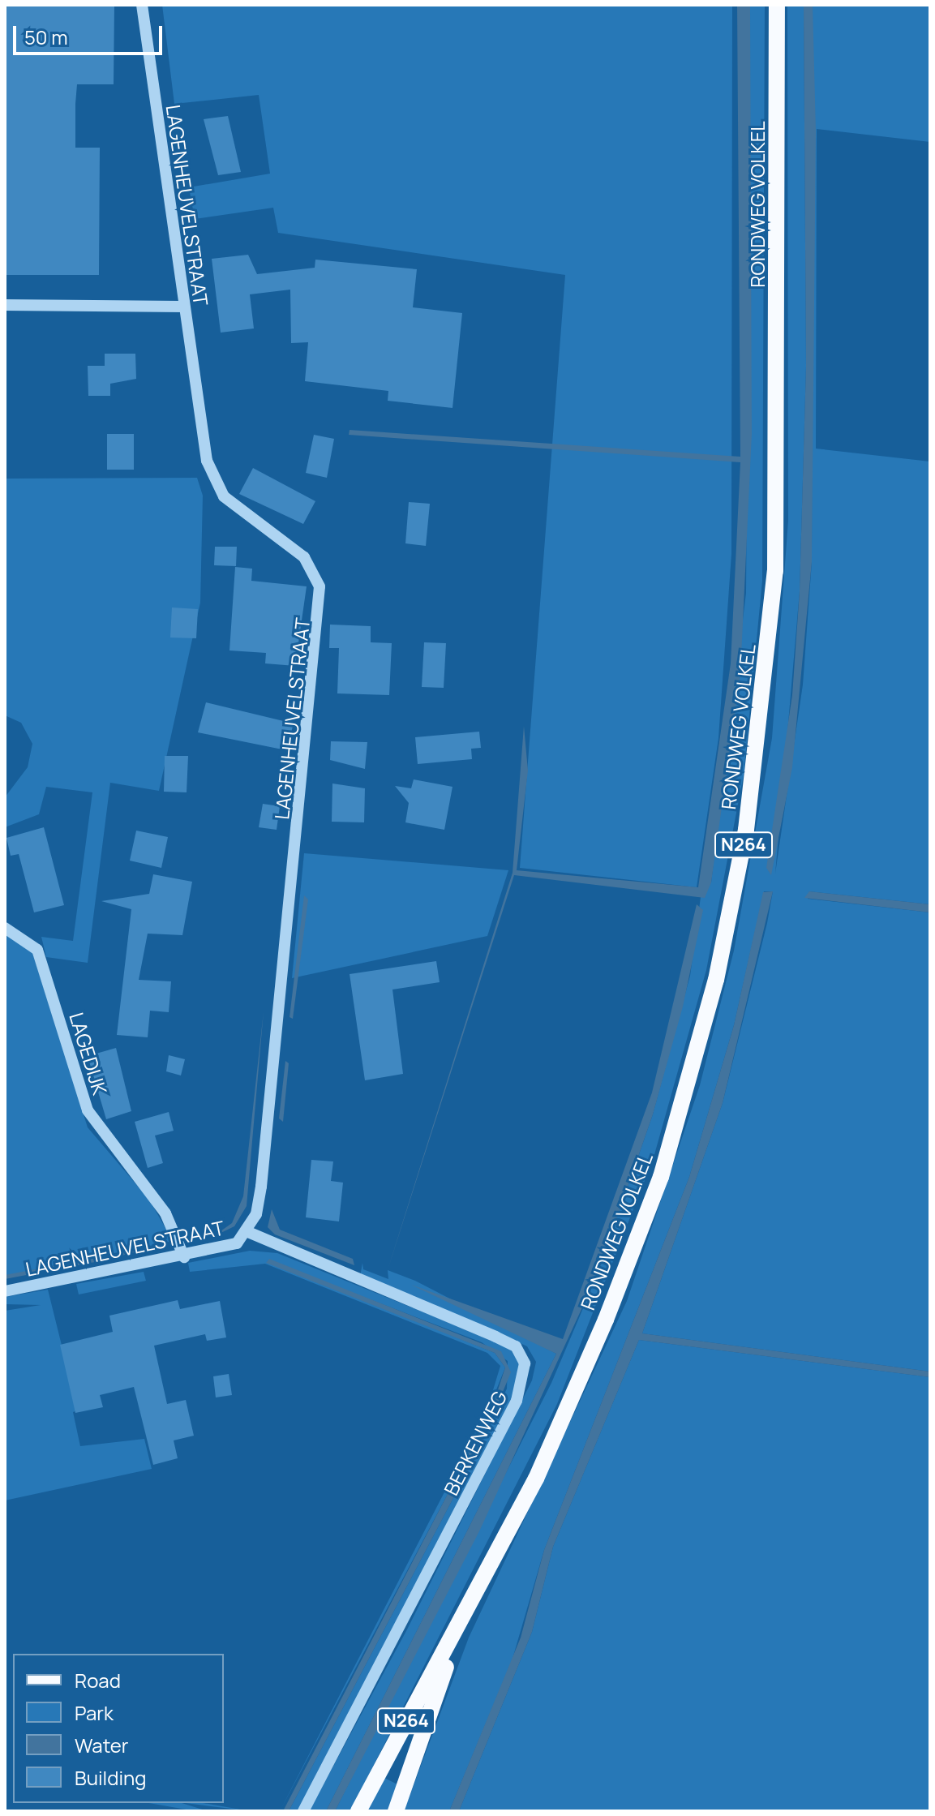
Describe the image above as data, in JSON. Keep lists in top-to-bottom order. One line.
{"streets":{"main road":["RONDWEG VOLKEL","N264"],"street":["LAGENHEUVELSTRAAT","LAGEDIJK","BERKENWEG"]},"crossings":[["LAGENHEUVELSTRAAT","LAGEDIJK"],["LAGENHEUVELSTRAAT","BERKENWEG"]],"legend":["Road","Park","Water","Building"],"scale_bar":"50 m"}
